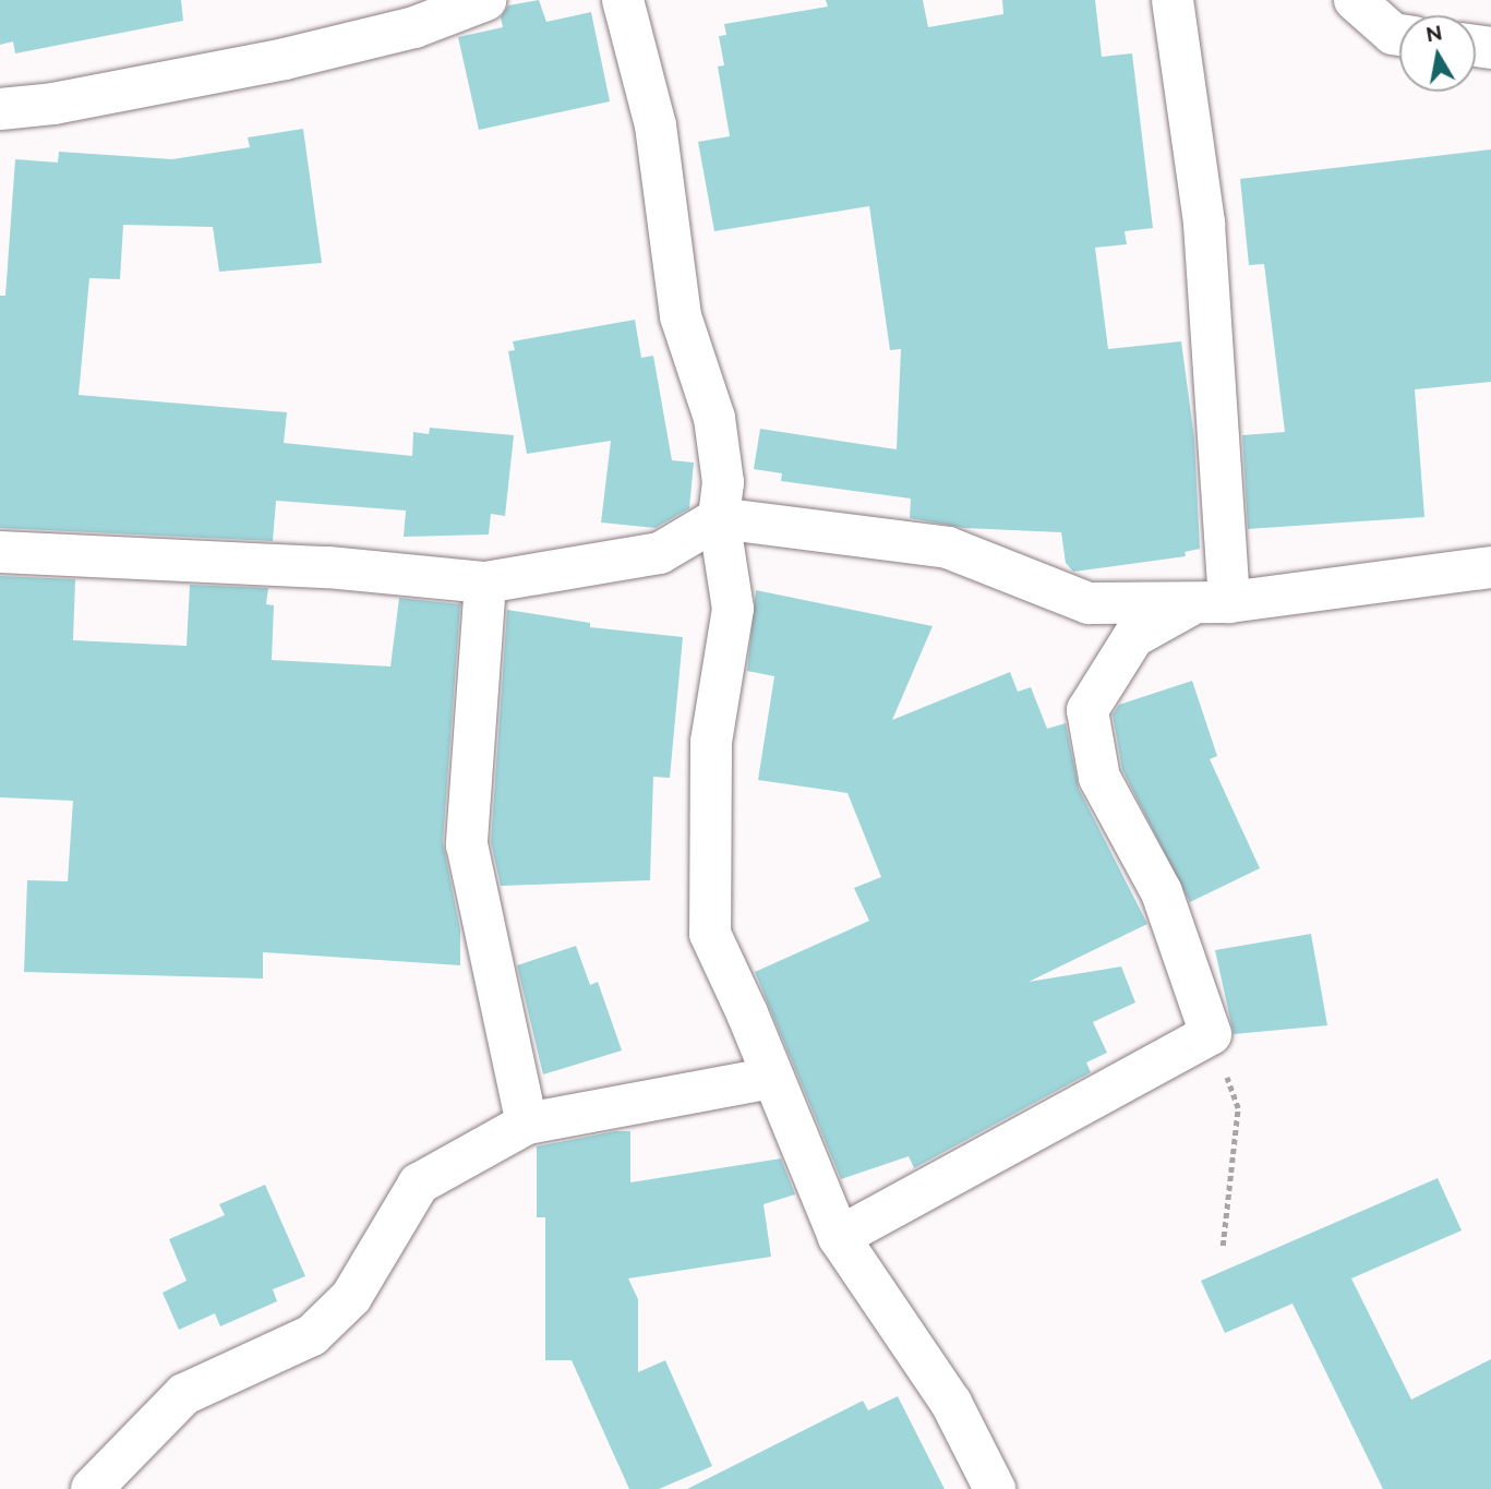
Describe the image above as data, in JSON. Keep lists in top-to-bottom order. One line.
{"north":"top"}
